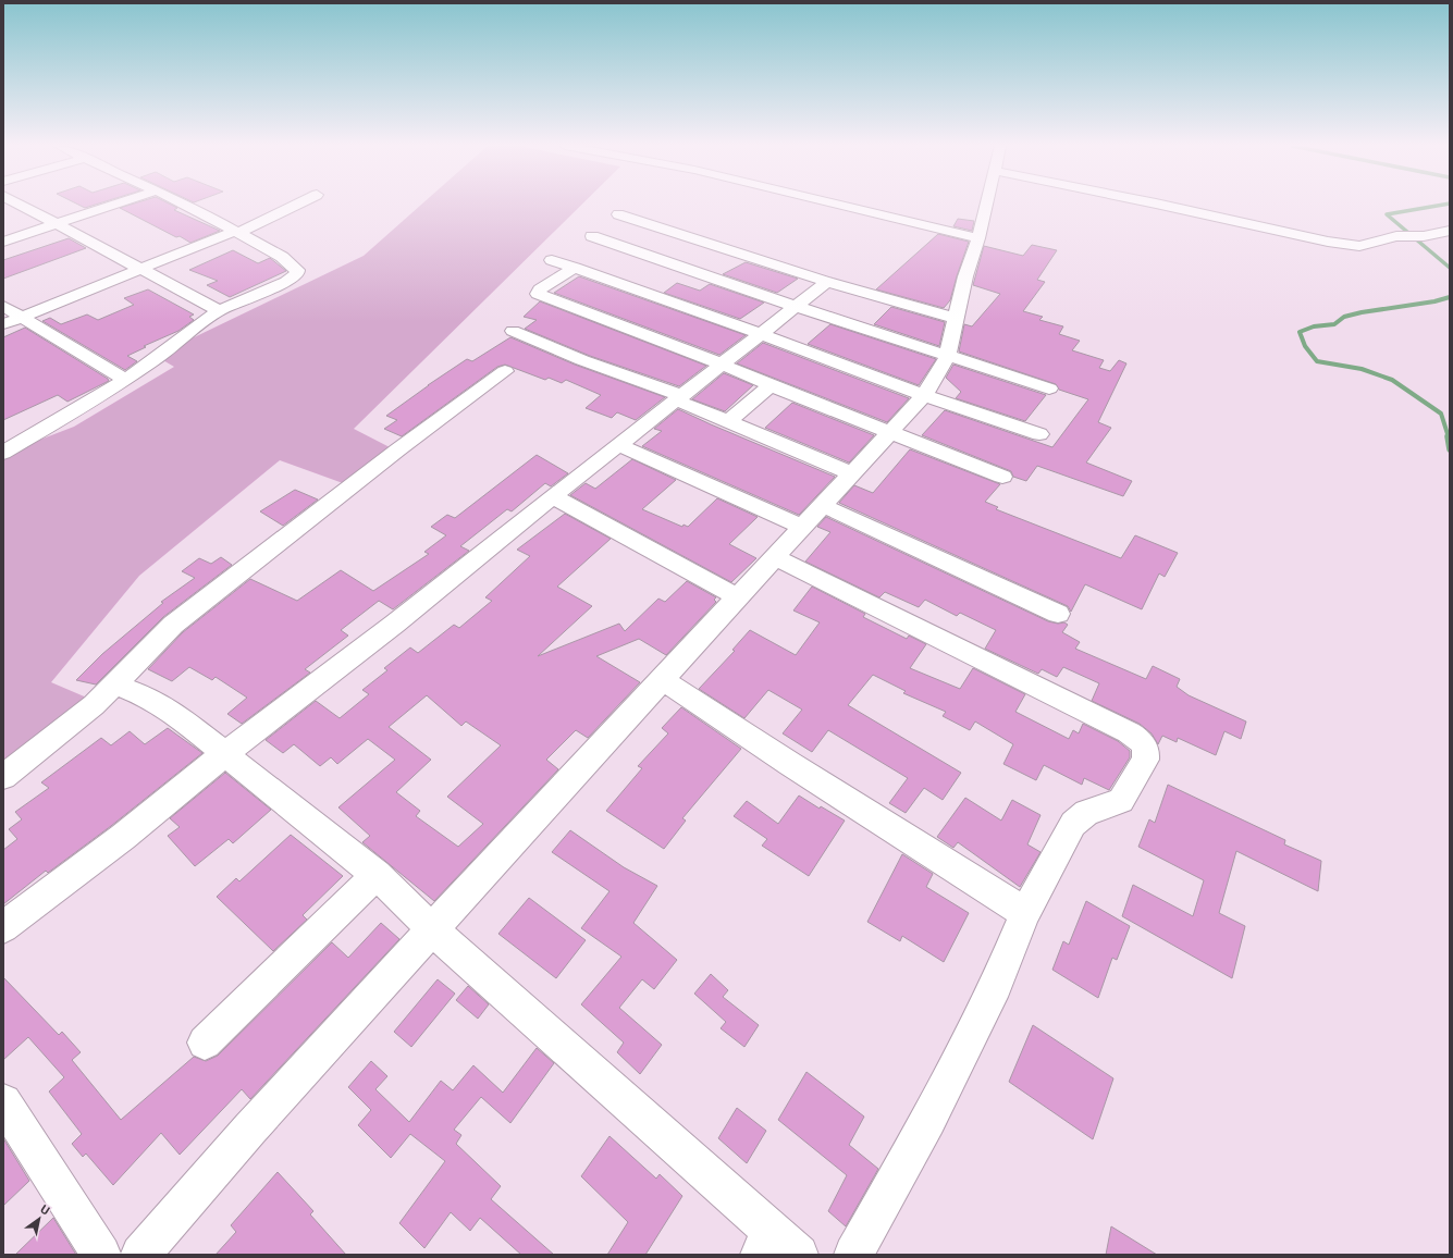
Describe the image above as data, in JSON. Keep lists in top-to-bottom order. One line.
{"north":"top right"}
